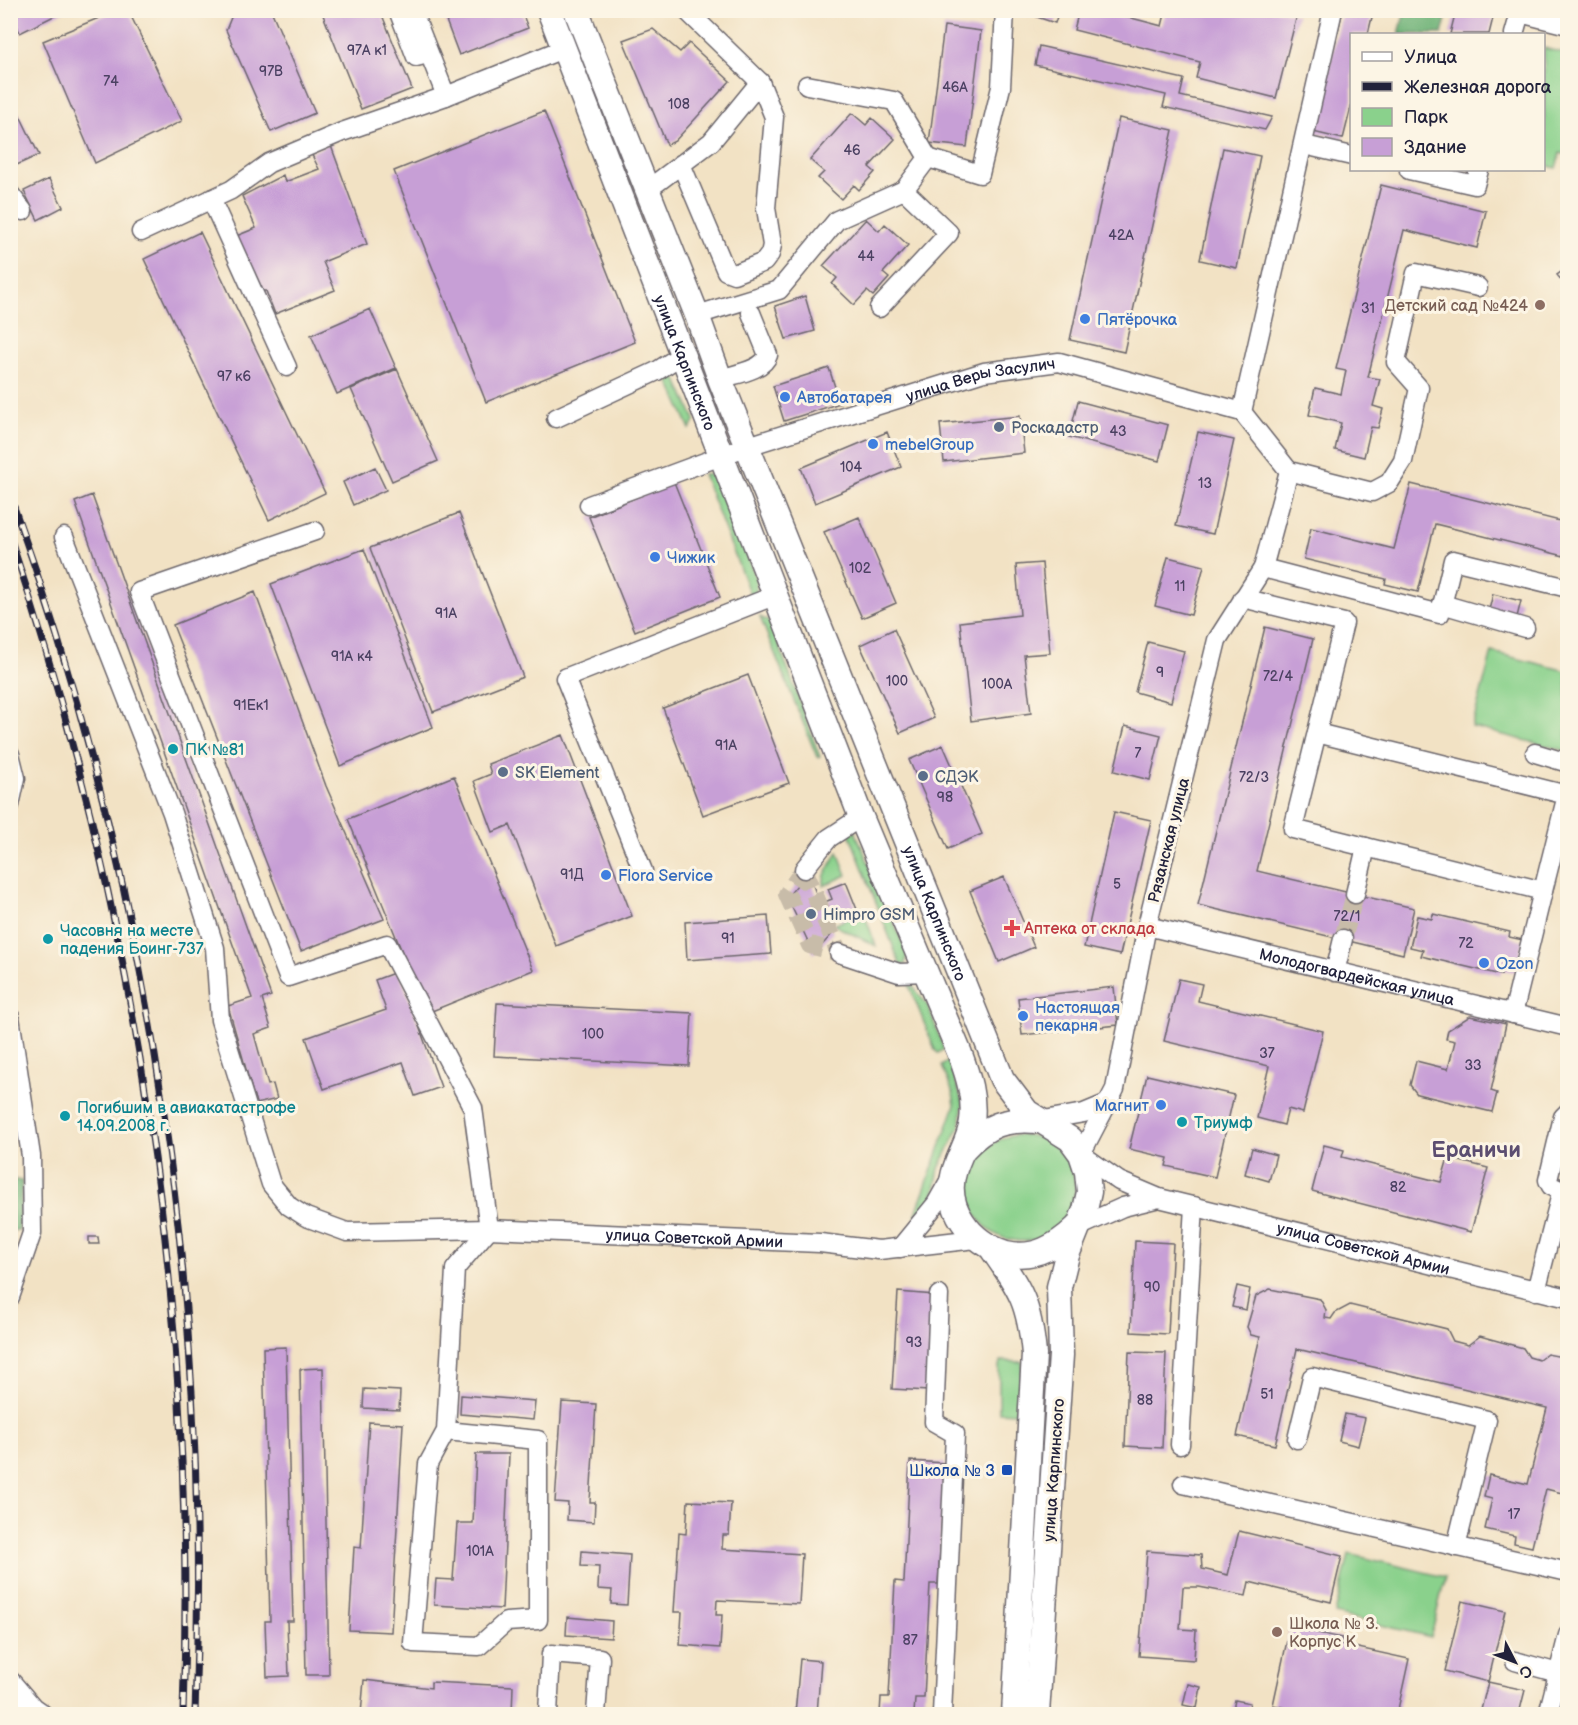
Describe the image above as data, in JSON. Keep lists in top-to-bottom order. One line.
{"streets":{"main road":["улица Карпинского"],"street":["улица Веры Засулич","Рязанская улица","Молодогвардейская улица","улица Советской Армии"]},"crossings":[["улица Карпинского","улица Веры Засулич"],["улица Карпинского","Рязанская улица"],["улица Карпинского","улица Советской Армии"],["Рязанская улица","Молодогвардейская улица"],["Рязанская улица","улица Советской Армии"]],"districts":["Ераничи"],"places":{"other":["Детский сад №424","Пятёрочка","Автобатарея","Роскадастр","mebelGroup","Чижик","ПК №81","SK Element","СДЭК","Flora Service","Himpro GSM","Часовня на месте падения Боинг-737","Ozon","Настоящая пекарня","Магнит","Погибшим в авиакатастрофе 14.09.2008 г.","Триумф","Школа № 3. Корпус К"],"health":["Аптека от склада"],"transit":["Школа № 3"]},"house_numbers":["97А к1","97В","74","46А","108","46","42А","44","31","97 к6","43","104","13","102","11","91А","91А к4","9","72/4","100","100А","91Ек1","91А","7","72/3","98","91Д","5","72/1","91","72","100","37","33","82","90","93","51","88","17","101А","87"],"legend":["Улица","Железная дорога","Парк","Здание"],"north":"bottom right"}
